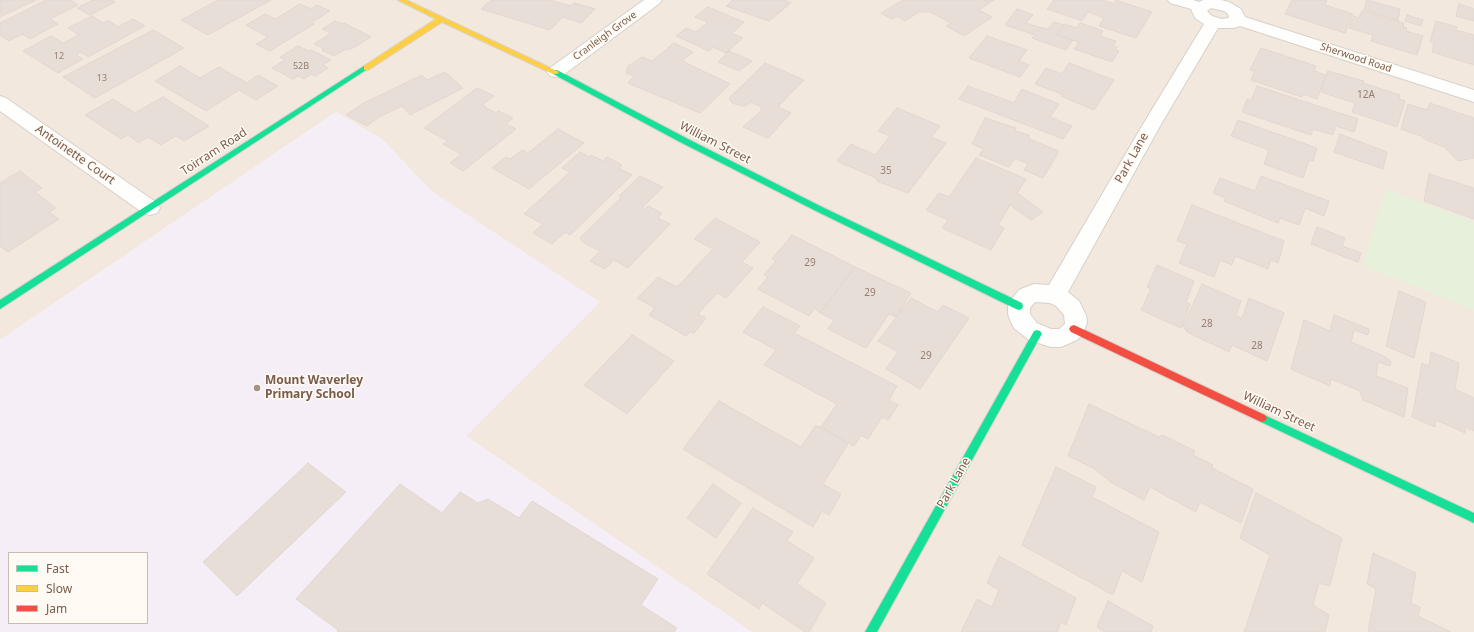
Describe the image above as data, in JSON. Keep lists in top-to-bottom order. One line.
{"streets":{"street":["Cranleigh Grove","Sherwood Road","William Street","Toirram Road","Antoinette Court","Park Lane"]},"crossings":[["Cranleigh Grove","William Street"],["William Street","Toirram Road"],["William Street","Park Lane"],["Toirram Road","Antoinette Court"]],"places":["Mount Waverley Primary School"],"house_numbers":["12","52B","13","12A","35","29","29","28","28","29"],"legend":["Fast","Slow","Jam"]}
